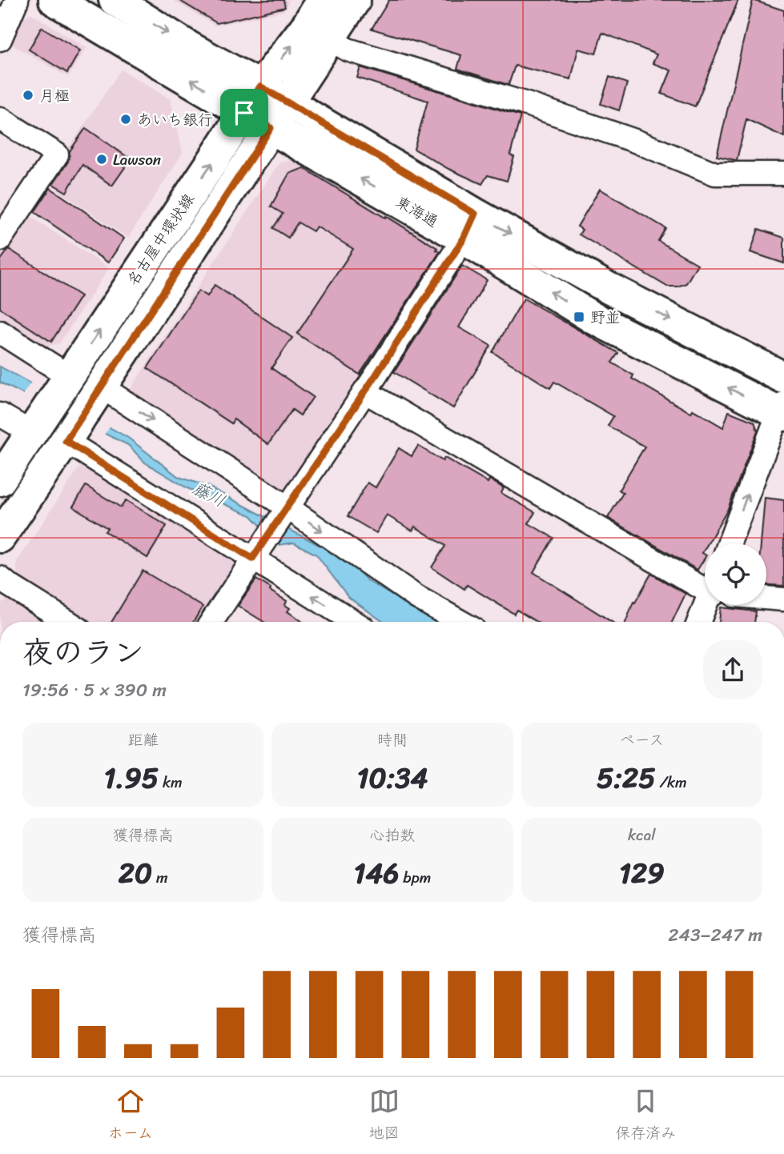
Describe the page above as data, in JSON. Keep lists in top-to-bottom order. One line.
{"streets":{"main road":["東海通","名古屋中環状線"]},"crossings":[["東海通","名古屋中環状線"]],"water":["藤川"],"places":{"other":["月極","あいち銀行","Lawson"],"transit":["野並"]},"page":{"heading":["夜のラン","19:56 · 5 × 390 m"],"stats":[["距離","1.95 km"],["時間","10:34"],["ペース","5:25 /km"],["獲得標高","20 m"],["心拍数","146 bpm"],["kcal","129"]],"chart":["獲得標高","243–247 m"],"tabs":["ホーム","地図","保存済み"]}}
